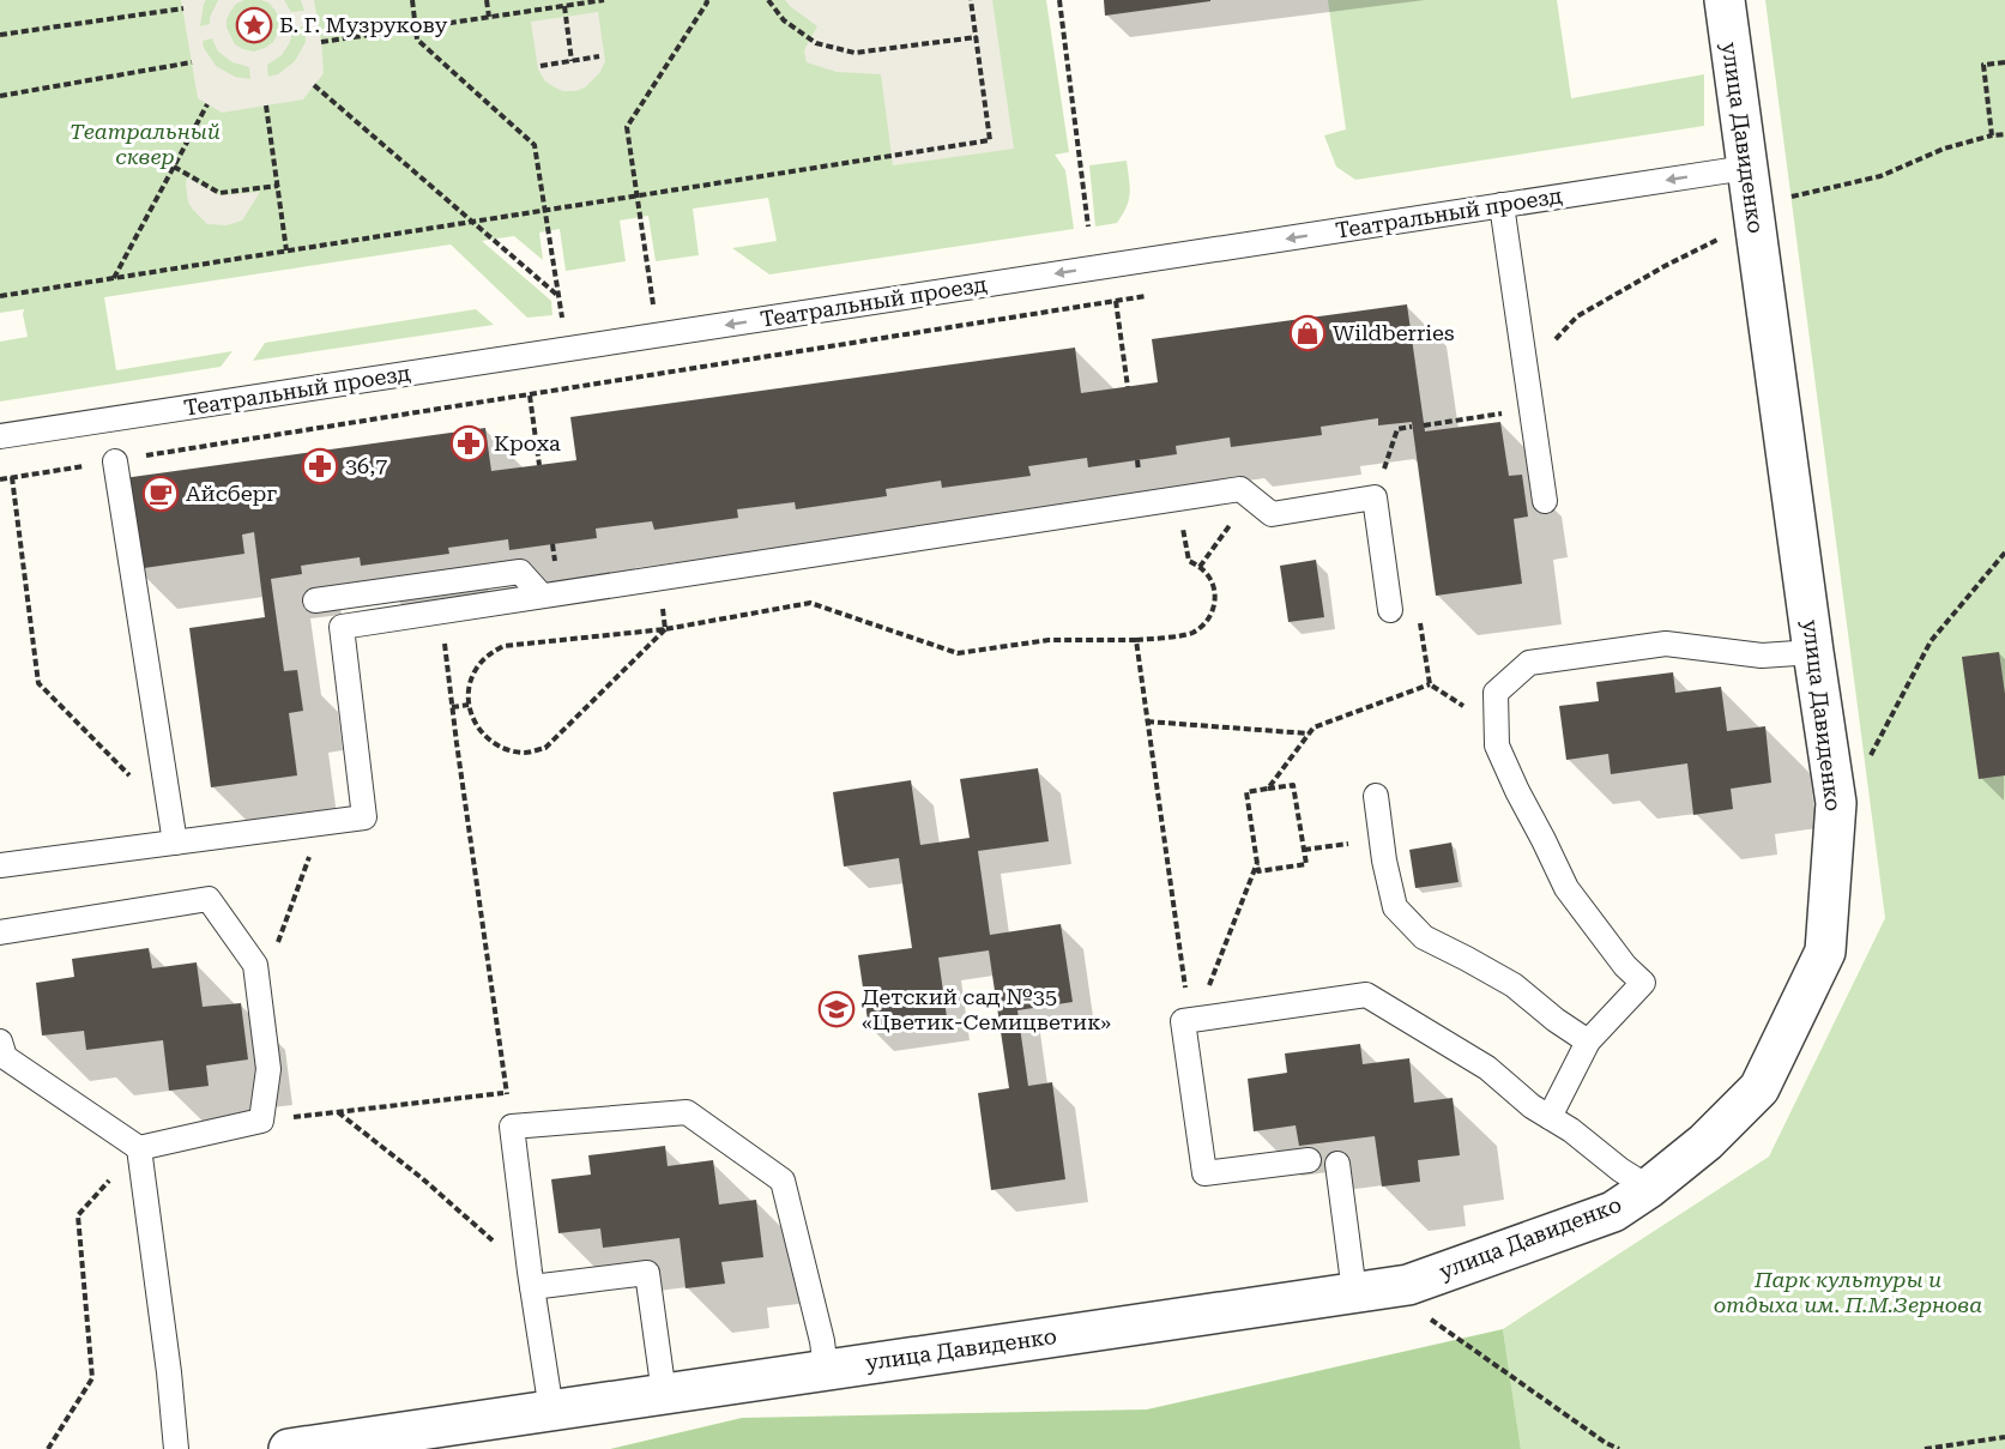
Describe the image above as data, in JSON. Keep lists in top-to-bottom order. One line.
{"streets":{"street":["улица Давиденко"],"lane":["Театральный проезд"]},"crossings":[["улица Давиденко","Театральный проезд"]],"one_way":["Театральный проезд"],"parks":["Театральный сквер","Парк культуры и отдыха им. П.М.Зернова"],"places":{"place":["Б. Г. Музрукову"],"shop":["Wildberries"],"pharmacy":["Кроха","36,7"],"cafe":["Айсберг"],"school or university":["Детский сад №35 «Цветик-Семицветик»"]}}
